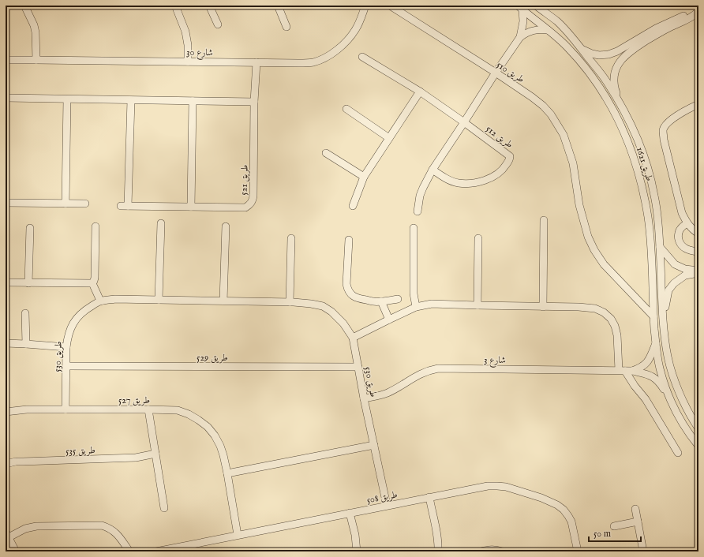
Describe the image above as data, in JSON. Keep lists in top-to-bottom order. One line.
{"streets":{"street":["شارع 30","طريق 510","طريق 512","طريق 1621","طريق 521","طريق 530","طريق 529","شارع 3","طريق 527","طريق 535","طريق 508"]},"crossings":[["شارع 30","طريق 521"],["طريق 510","طريق 1621"],["طريق 1621","شارع 3"],["طريق 530","طريق 529"],["طريق 530","شارع 3"],["طريق 530","طريق 527"],["طريق 530","طريق 508"],["طريق 527","طريق 508"]],"scale_bar":"50 m"}
